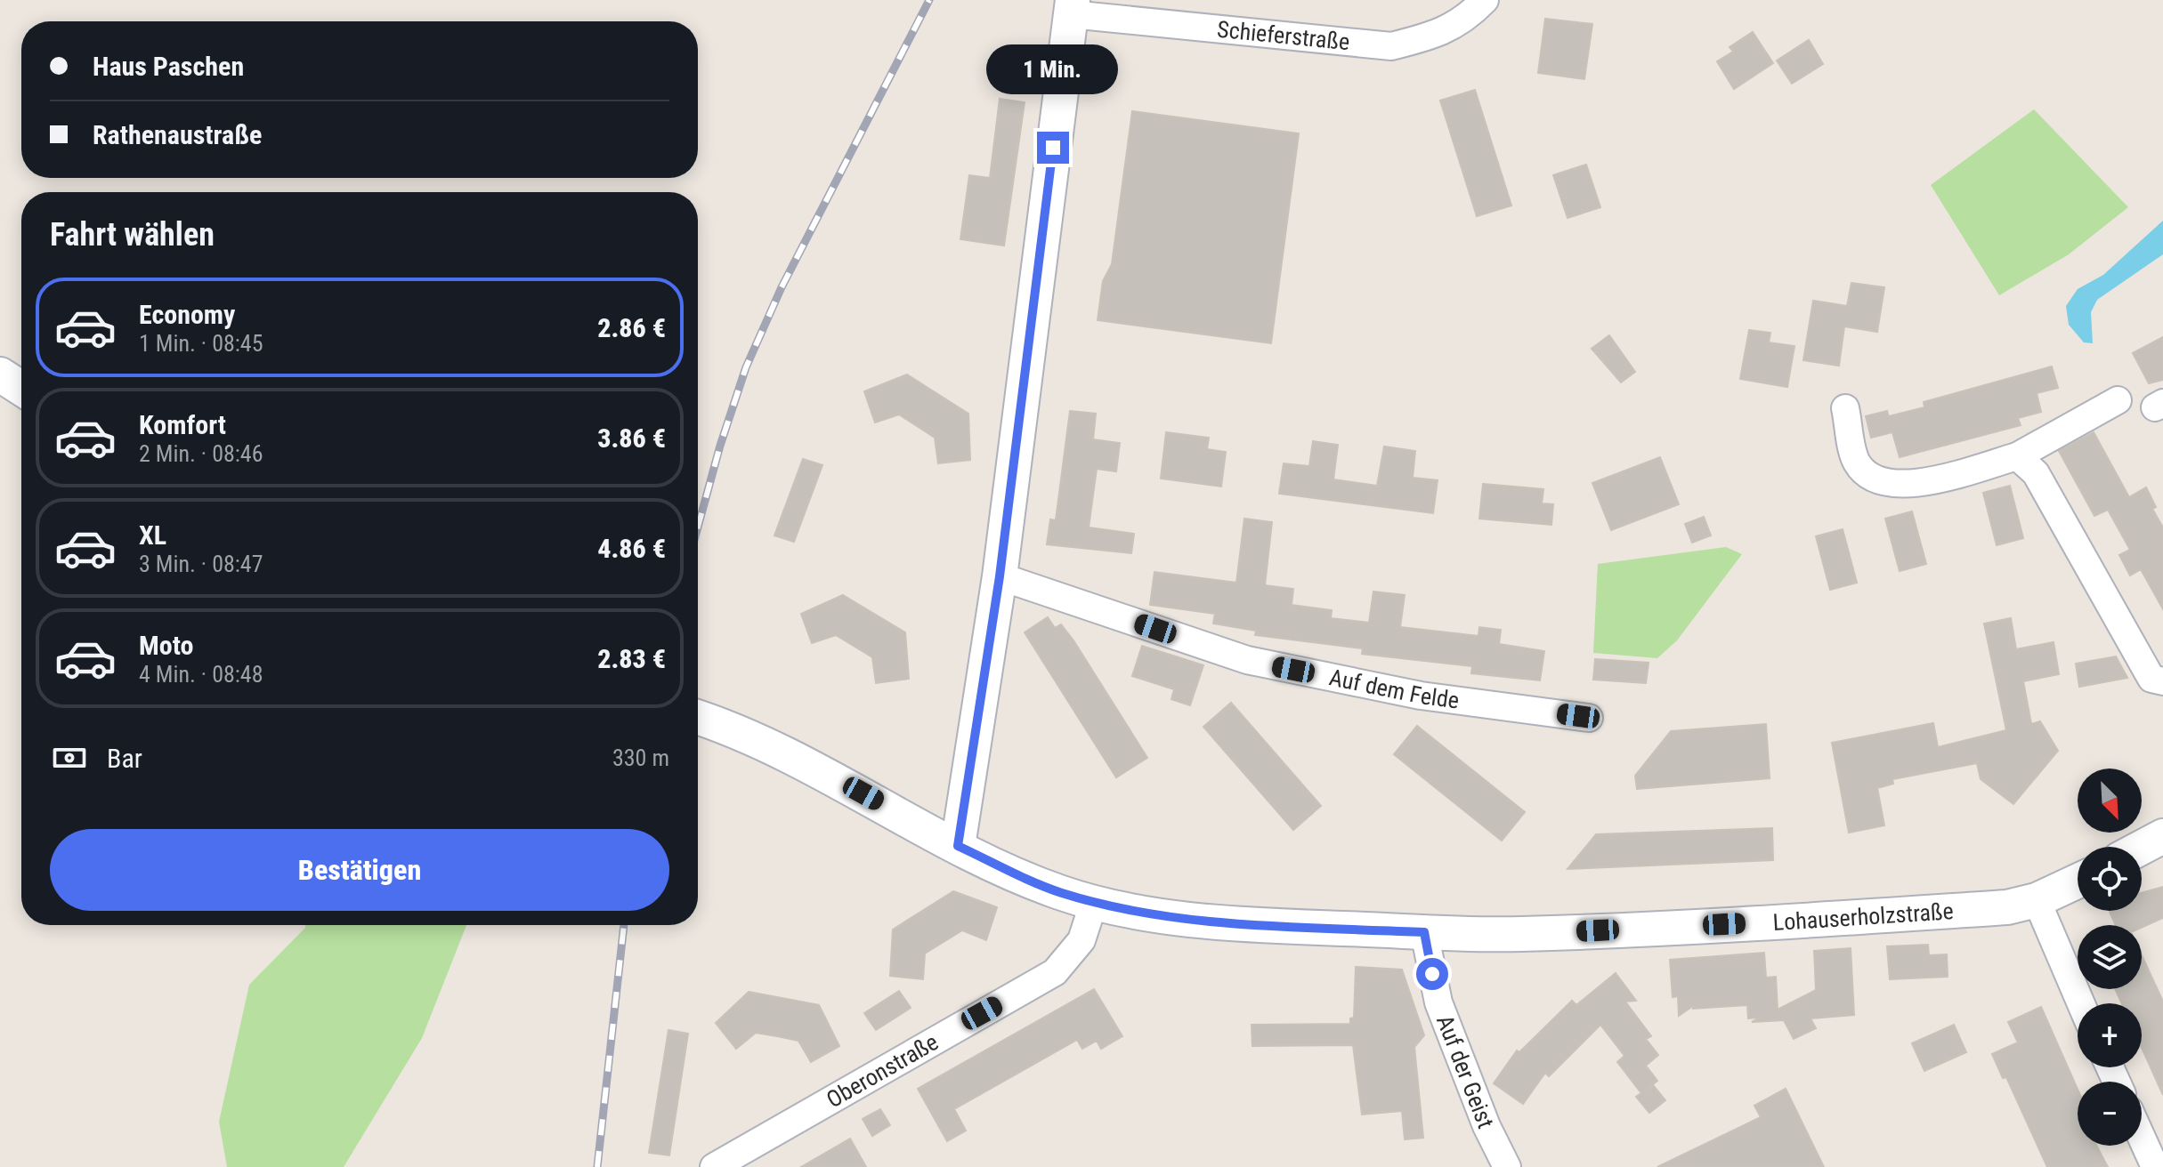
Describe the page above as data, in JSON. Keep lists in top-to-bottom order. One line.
{"streets":{"street":["Schieferstraße","Auf dem Felde","Lohauserholzstraße","Oberonstraße","Auf der Geist"]},"crossings":[["Lohauserholzstraße","Oberonstraße"],["Lohauserholzstraße","Auf der Geist"]],"north":"bottom right","page":{"banner":["Haus Paschen","Rathenaustraße"],"bubble":"1 Min.","heading":"Fahrt wählen","list":[{"name":"Economy","note":"1 Min. · 08:45","value":"2.86 €"},{"name":"Komfort","note":"2 Min. · 08:46","value":"3.86 €"},{"name":"XL","note":"3 Min. · 08:47","value":"4.86 €"},{"name":"Moto","note":"4 Min. · 08:48","value":"2.83 €"}],"pay":["Bar","330 m"],"map_buttons":["+","−"],"buttons":"Bestätigen"}}
